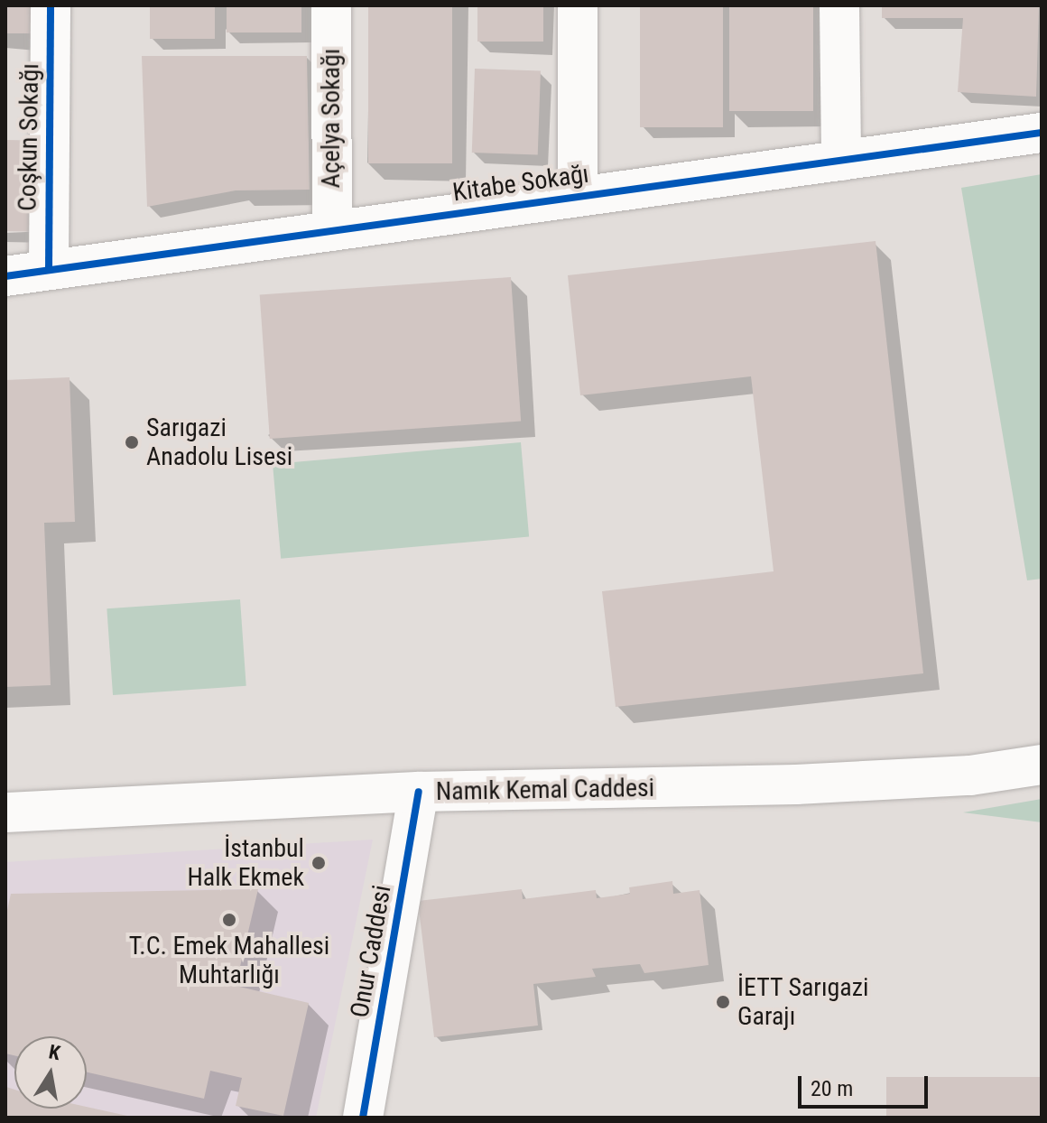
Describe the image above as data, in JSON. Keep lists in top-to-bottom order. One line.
{"streets":{"street":["Açelya Sokağı","Coşkun Sokağı","Kitabe Sokağı","Namık Kemal Caddesi","Onur Caddesi"]},"crossings":[["Açelya Sokağı","Kitabe Sokağı"],["Coşkun Sokağı","Kitabe Sokağı"],["Namık Kemal Caddesi","Onur Caddesi"]],"places":["Sarıgazi Anadolu Lisesi","İstanbul Halk Ekmek","T.C. Emek Mahallesi Muhtarlığı","İETT Sarıgazi Garajı"],"scale_bar":"20 m","north":"top"}
